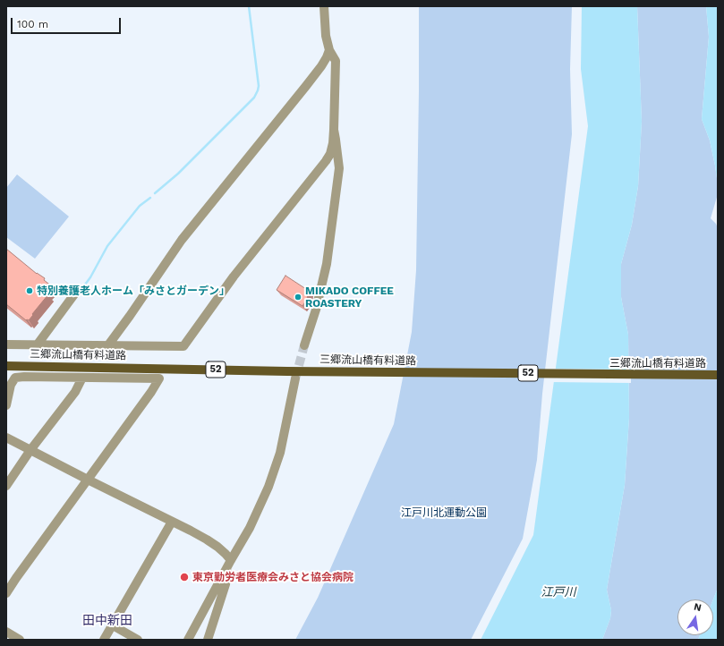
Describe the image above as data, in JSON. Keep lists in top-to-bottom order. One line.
{"streets":{"main road":["三郷流山橋有料道路","52"]},"districts":["田中新田"],"water":["江戸川"],"parks":["江戸川北運動公園"],"places":["特別養護老人ホーム「みさとガーデン」","MIKADO COFFEE ROASTERY","東京勤労者医療会みさと協会病院"],"scale_bar":"100 m","north":"top"}
